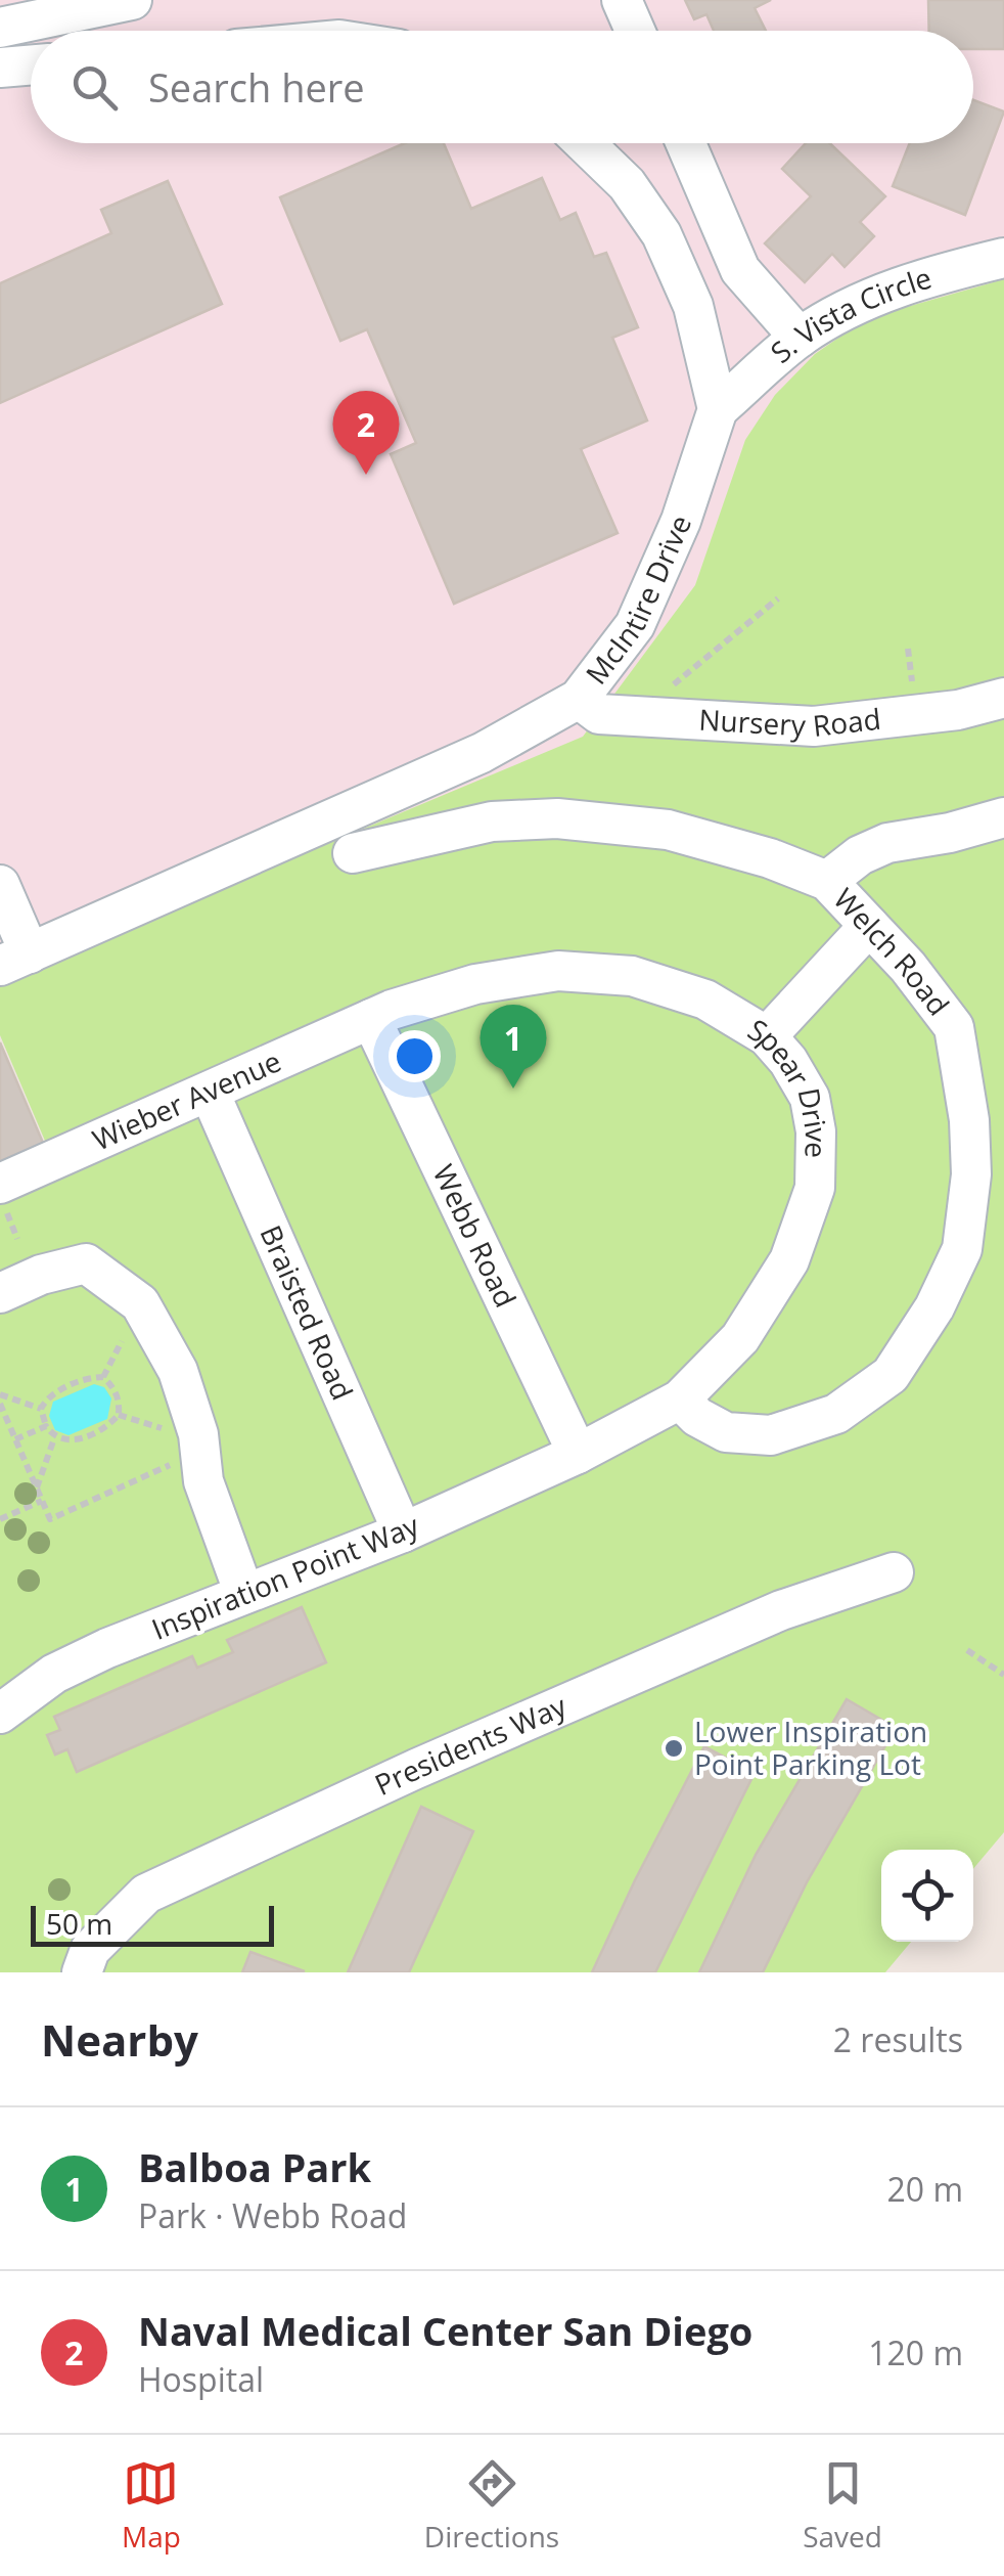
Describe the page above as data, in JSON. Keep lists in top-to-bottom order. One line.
{"streets":{"street":["S. Vista Circle","McIntire Drive","Nursery Road","Welch Road","Spear Drive","Wieber Avenue","Webb Road","Braisted Road","Inspiration Point Way","Presidents Way"]},"crossings":[["S. Vista Circle","McIntire Drive"],["McIntire Drive","Nursery Road"],["Welch Road","Spear Drive"],["Spear Drive","Wieber Avenue"],["Spear Drive","Webb Road"],["Spear Drive","Inspiration Point Way"],["Wieber Avenue","Webb Road"],["Wieber Avenue","Braisted Road"],["Webb Road","Inspiration Point Way"],["Braisted Road","Inspiration Point Way"]],"places":["Lower Inspiration Point Parking Lot"],"scale_bar":"50 m","page":{"search":"Search here","pins":["2","1"],"scale":"50 m","heading":["Nearby","2 results"],"list":[{"mark":"1","name":"Balboa Park","note":"Park · Webb Road","value":"20 m"},{"mark":"2","name":"Naval Medical Center San Diego","note":"Hospital","value":"120 m"}],"nav":["Map","Directions","Saved"]}}
